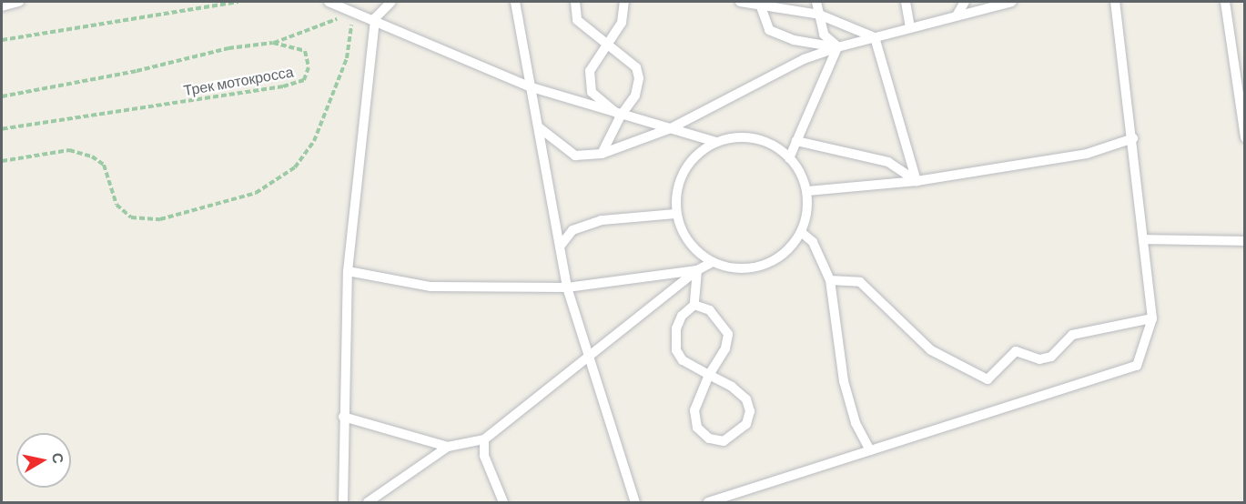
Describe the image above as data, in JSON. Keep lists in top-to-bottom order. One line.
{"streets":{"path":["Трек мотокросса"]},"north":"right"}
